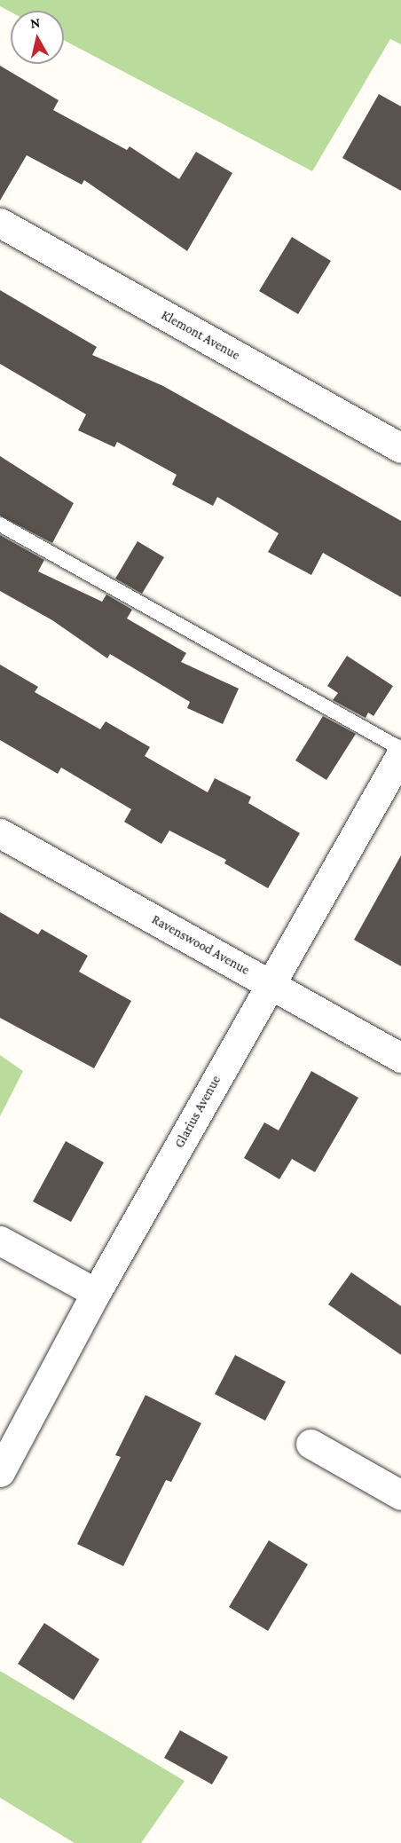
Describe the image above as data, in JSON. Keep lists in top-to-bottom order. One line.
{"streets":{"street":["Klemont Avenue","Ravenswood Avenue","Glarius Avenue"]},"crossings":[["Ravenswood Avenue","Glarius Avenue"]],"north":"top"}
